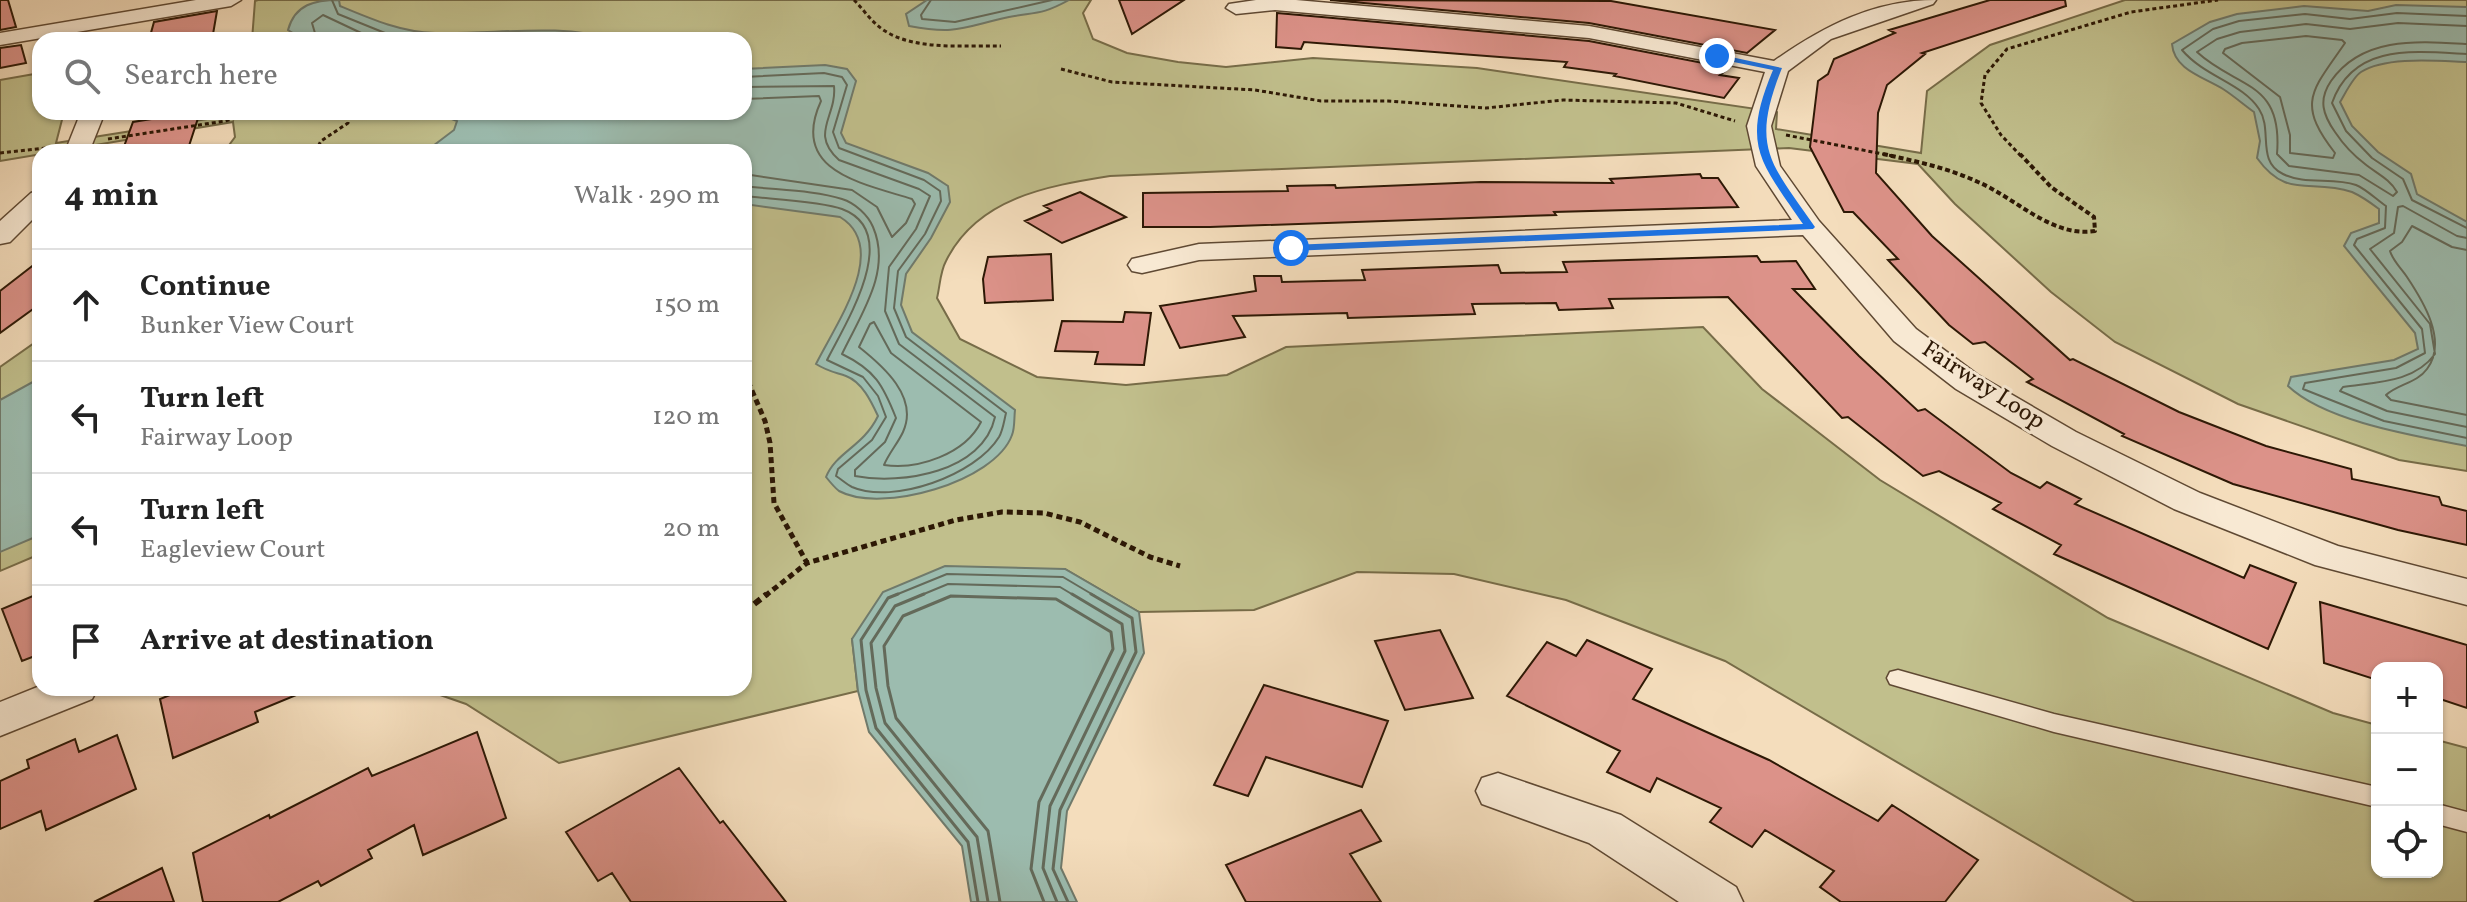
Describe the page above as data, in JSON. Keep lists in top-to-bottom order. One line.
{"streets":{"street":["Fairway Loop"]},"page":{"search":"Search here","heading":["4 min","Walk · 290 m"],"list":[["Continue","Bunker View Court","150 m"],["Turn left","Fairway Loop","120 m"],["Turn left","Eagleview Court","20 m"],"Arrive at destination"],"map_buttons":["+","−"]}}
